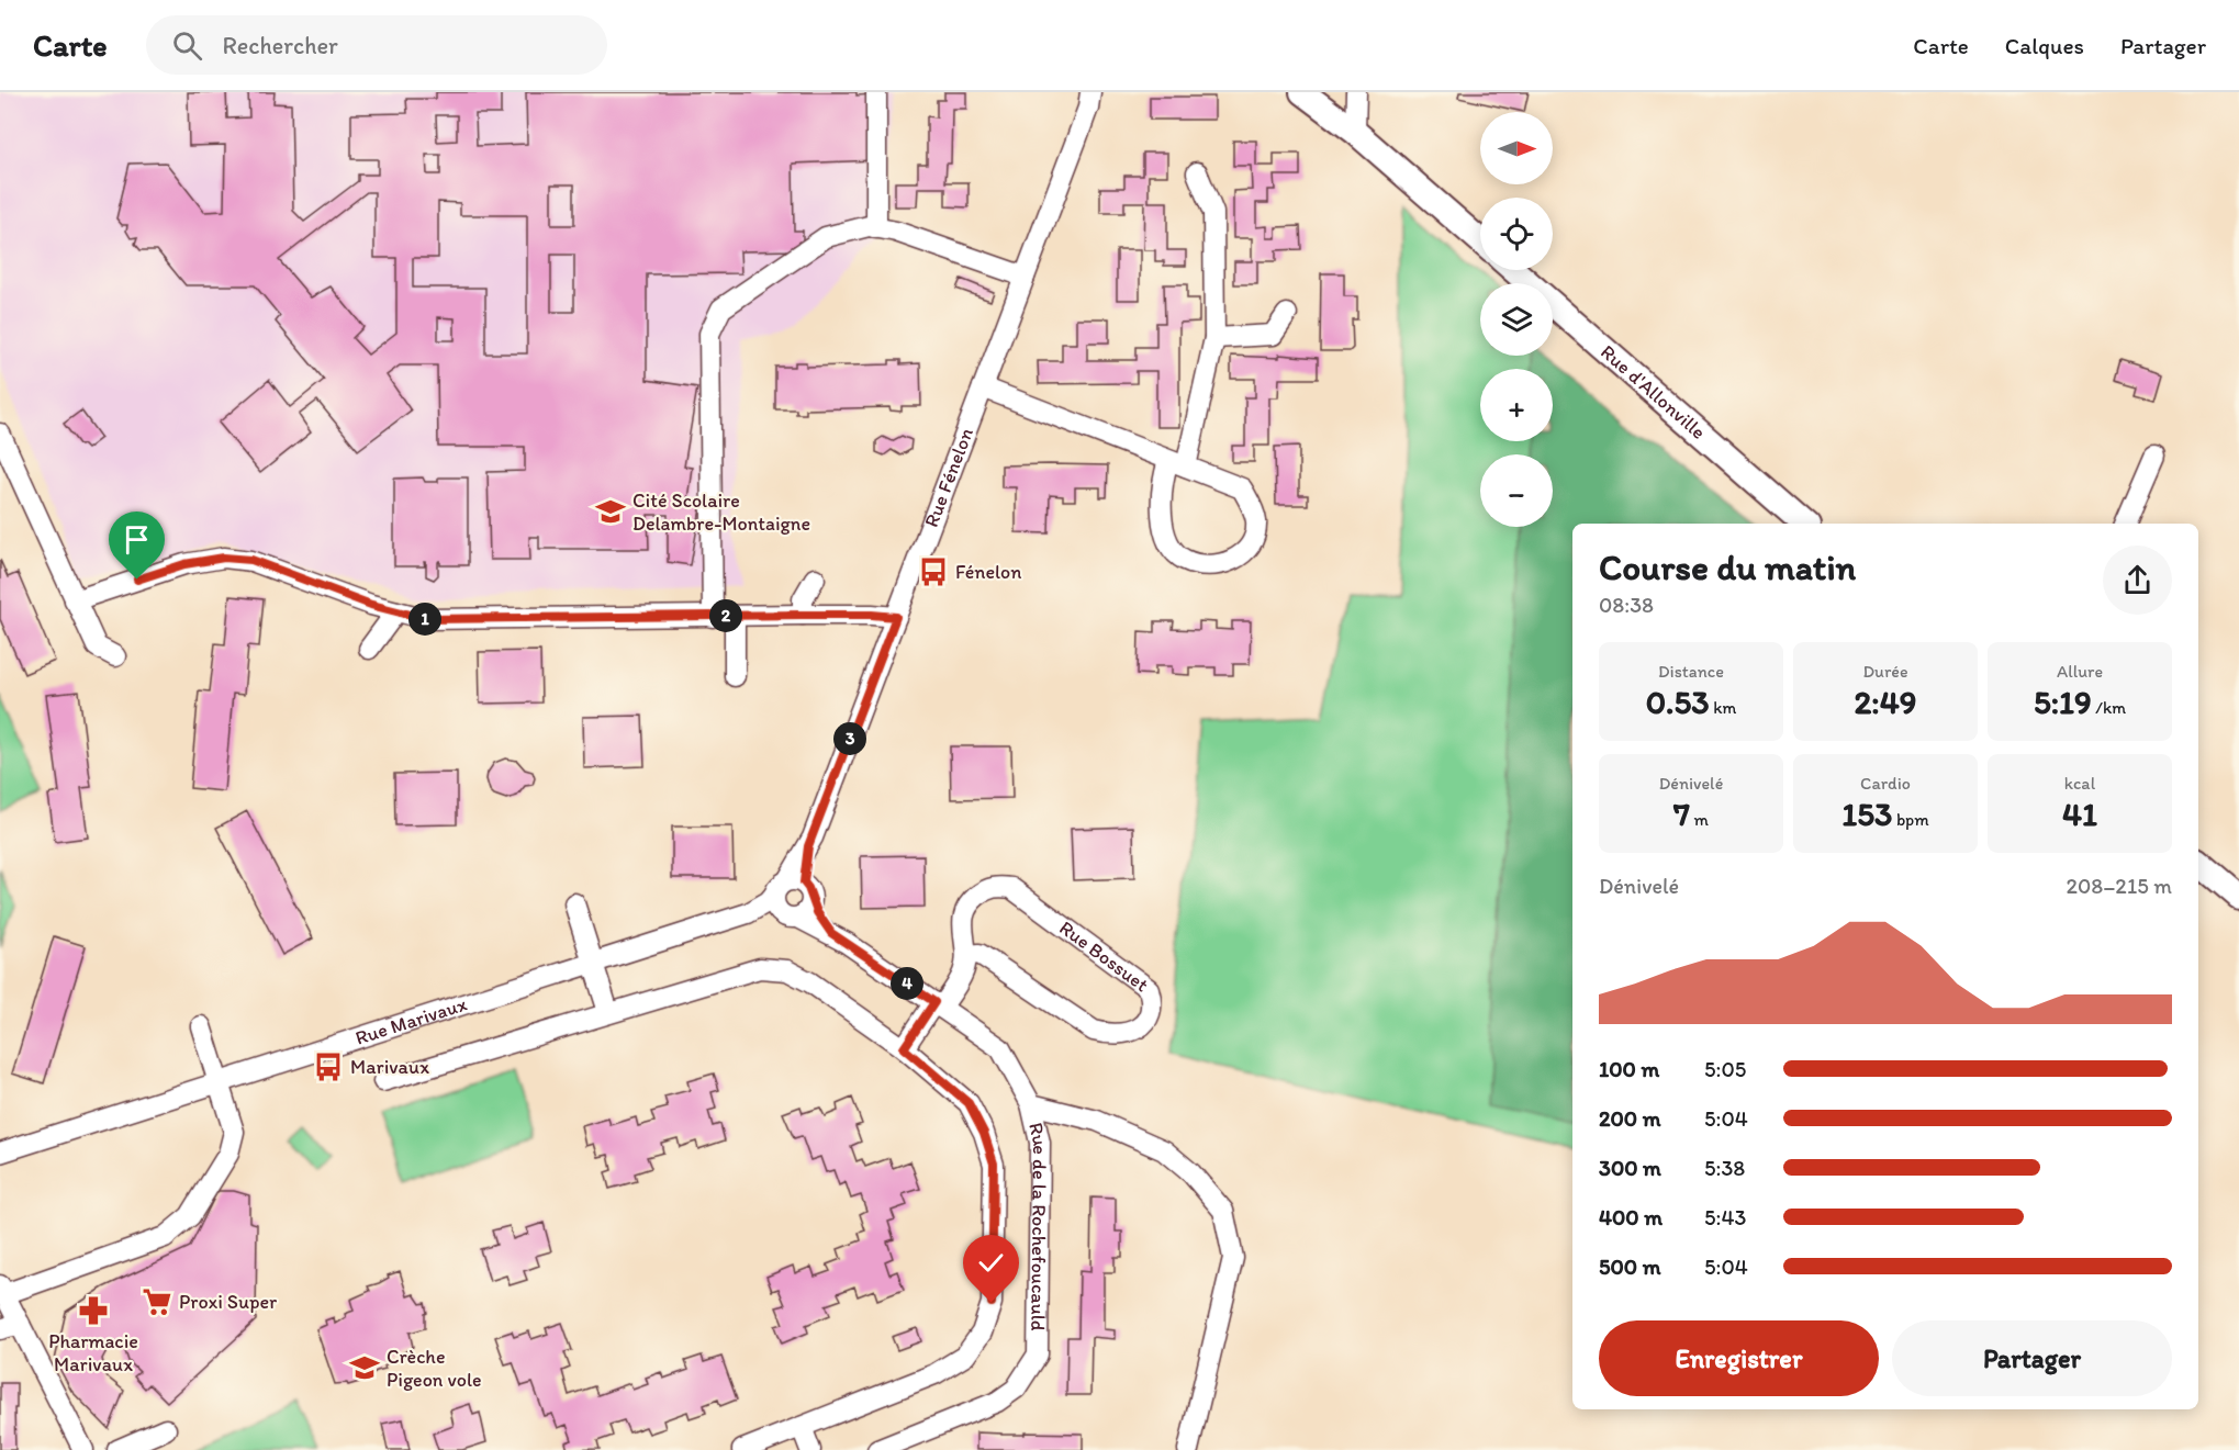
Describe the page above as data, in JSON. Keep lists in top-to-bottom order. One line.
{"streets":{"main road":["Rue d'Allonville"],"street":["Rue Fénelon","Rue Bossuet","Rue Marivaux","Rue de la Rochefoucauld"]},"crossings":[["Rue Fénelon","Rue Marivaux"],["Rue Bossuet","Rue Marivaux"],["Rue Bossuet","Rue de la Rochefoucauld"],["Rue Marivaux","Rue de la Rochefoucauld"]],"places":{"school or university":["Cité Scolaire Delambre-Montaigne","Crèche Pigeon vole"],"bus stop":["Fénelon","Marivaux"],"supermarket":["Proxi Super"],"pharmacy":["Pharmacie Marivaux"]},"north":"right","page":{"header":"Carte","search":"Rechercher","nav":["Carte","Calques","Partager"],"map_buttons":["+","−"],"heading":["Course du matin","08:38"],"pins":["2","1","3","4"],"stats":[["Distance","0.53 km"],["Durée","2:49"],["Allure","5:19 /km"],["Dénivelé","7 m"],["Cardio","153 bpm"],["kcal","41"]],"chart":["Dénivelé","208–215 m"],"list":[{"name":"100 m","note":"5:05"},{"name":"200 m","note":"5:04"},{"name":"300 m","note":"5:38"},{"name":"400 m","note":"5:43"},{"name":"500 m","note":"5:04"}],"buttons":["Enregistrer","Partager"]}}
